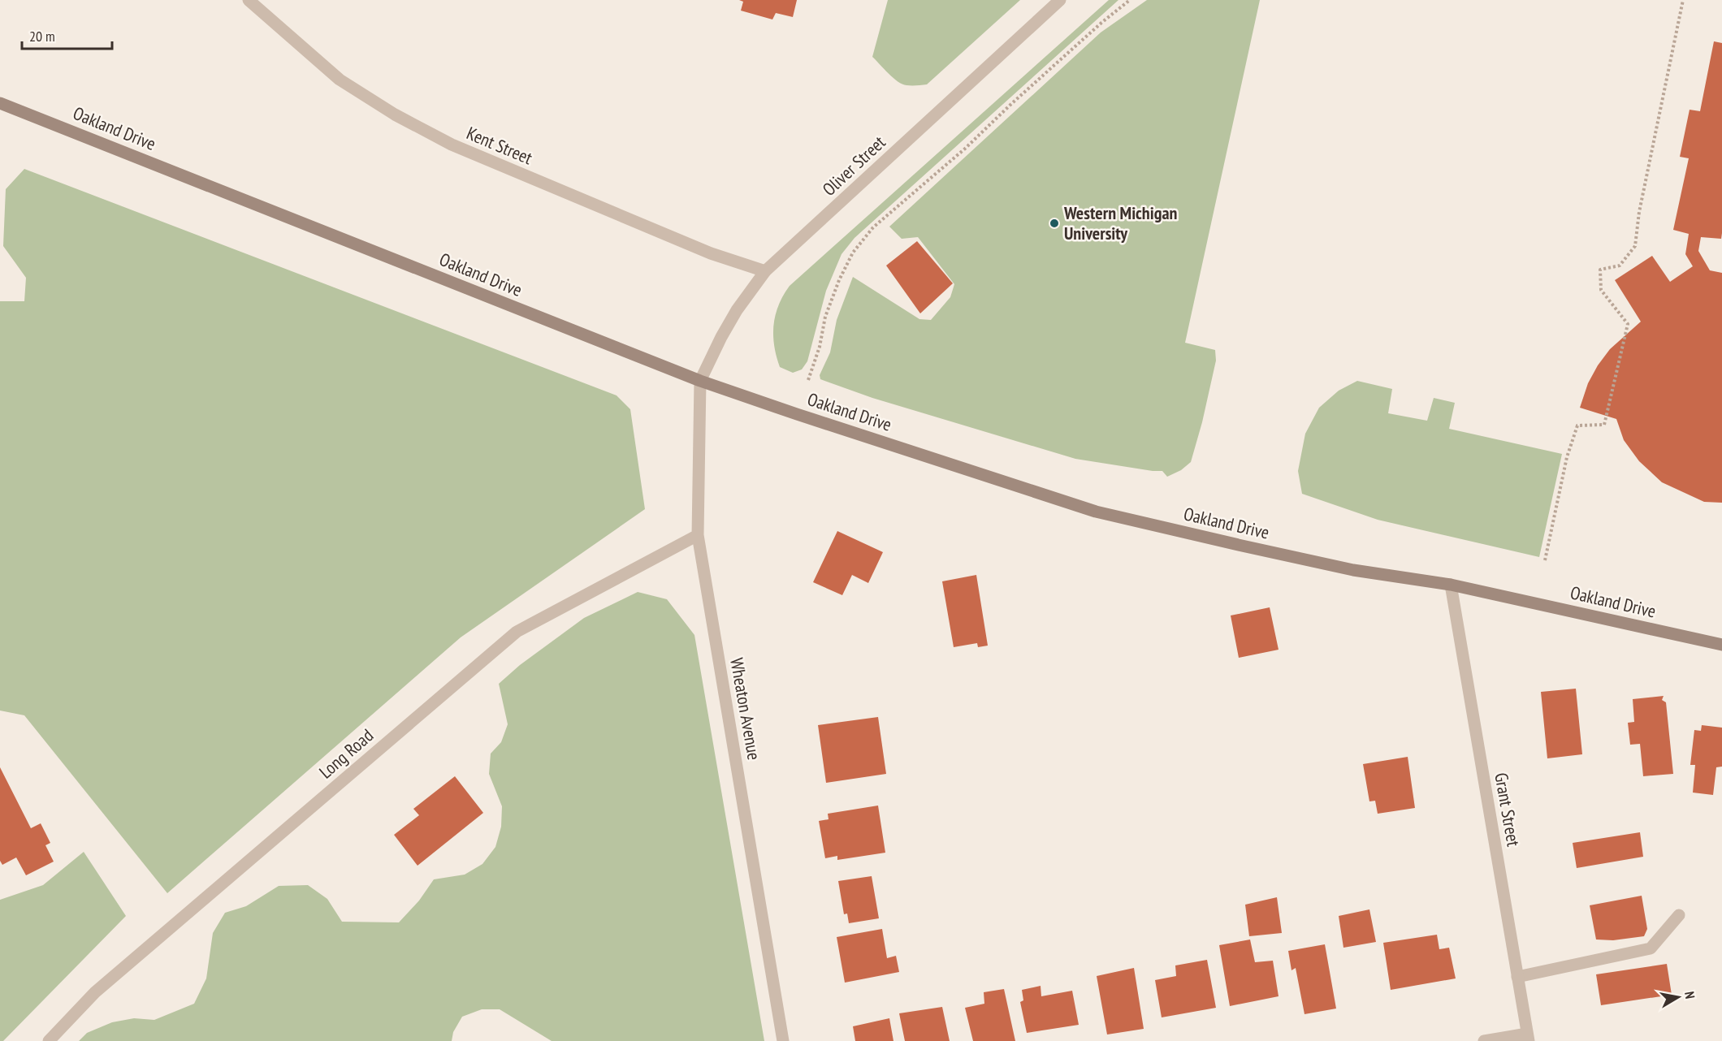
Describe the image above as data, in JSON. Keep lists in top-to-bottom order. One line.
{"streets":{"main road":["Oakland Drive"],"street":["Kent Street","Oliver Street","Wheaton Avenue","Long Road","Grant Street"]},"crossings":[["Oakland Drive","Oliver Street"],["Oakland Drive","Wheaton Avenue"],["Oakland Drive","Grant Street"],["Kent Street","Oliver Street"],["Oliver Street","Wheaton Avenue"],["Wheaton Avenue","Long Road"]],"places":["Western Michigan University"],"scale_bar":"20 m","north":"right"}
